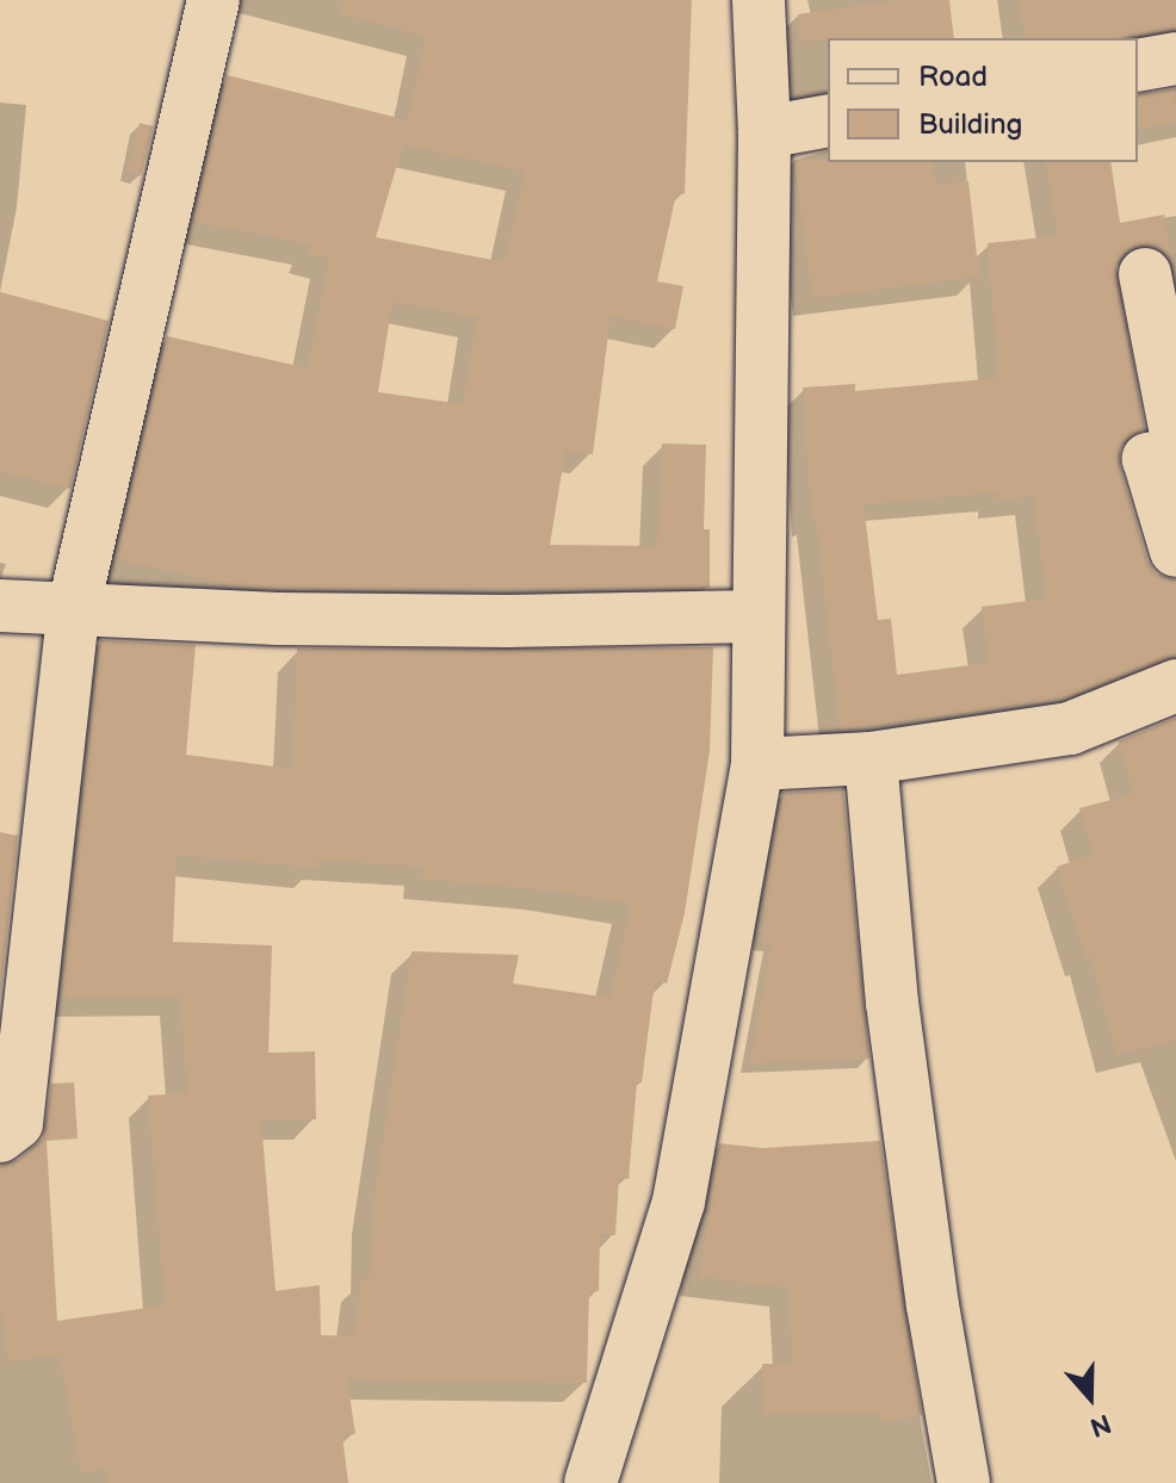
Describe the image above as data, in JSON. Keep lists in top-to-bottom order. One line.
{"legend":["Road","Building"],"north":"bottom"}
